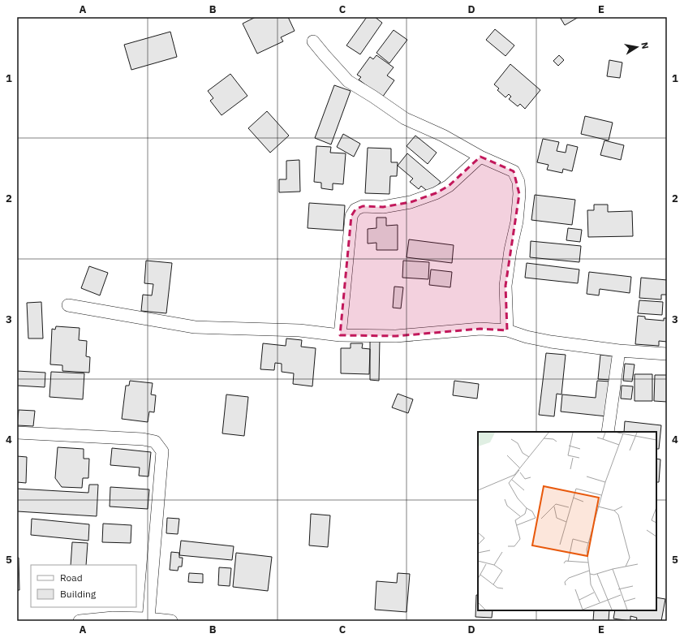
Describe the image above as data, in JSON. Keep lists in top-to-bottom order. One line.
{"legend":["Road","Building"],"north":"right","grid":{"columns":["A","B","C","D","E"],"rows":["1","2","3","4","5"]}}
